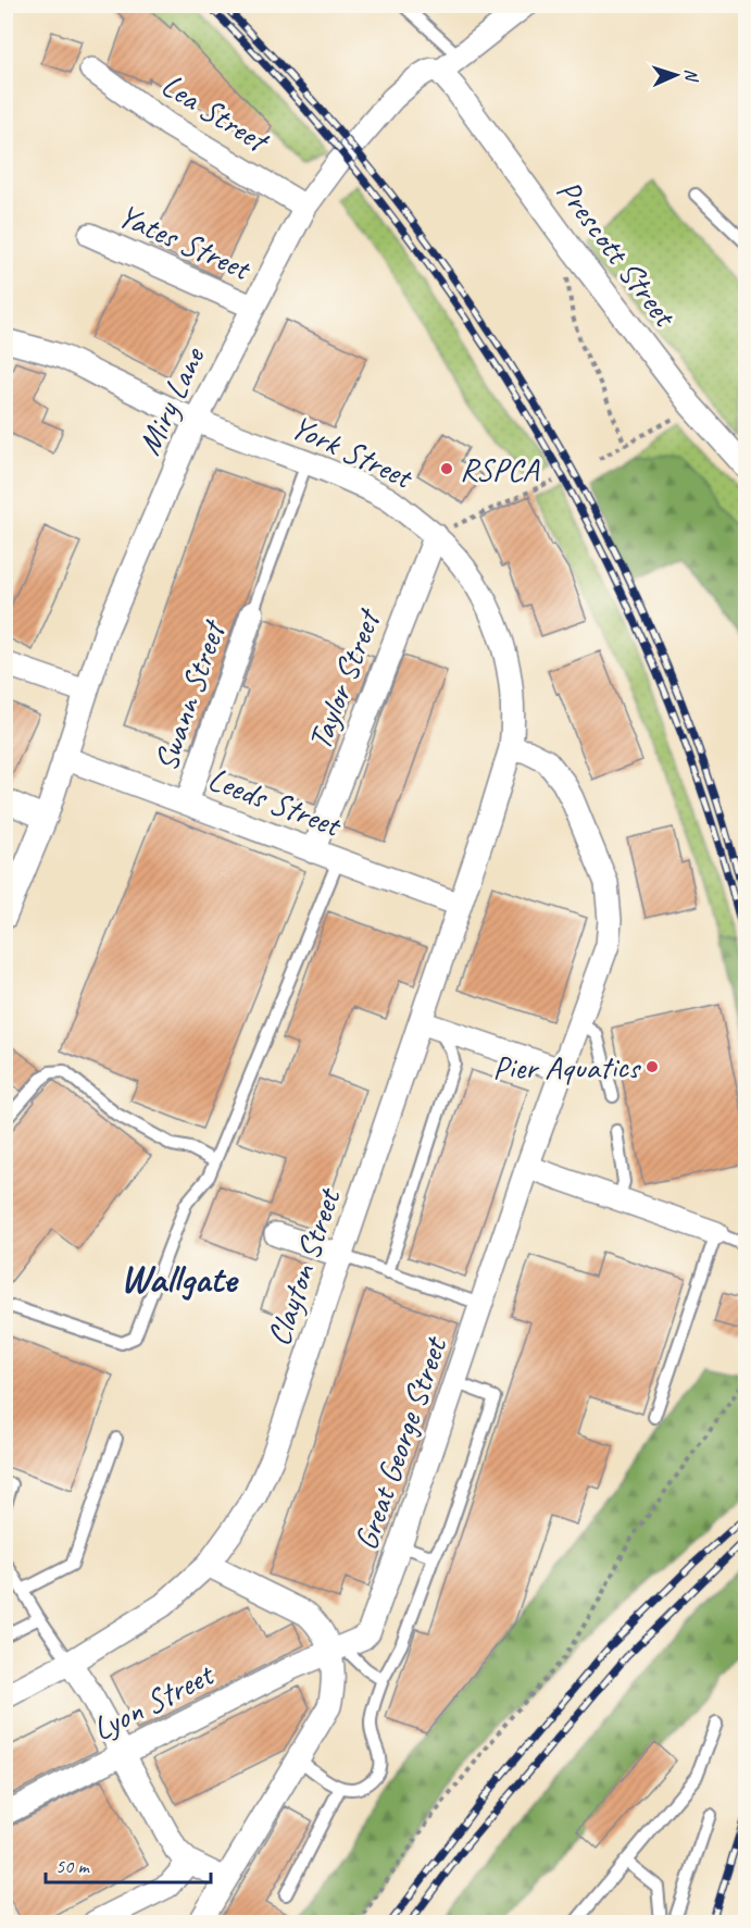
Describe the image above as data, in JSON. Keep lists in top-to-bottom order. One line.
{"streets":{"street":["Lea Street","Yates Street","Prescott Street","Miry Lane","York Street","Taylor Street","Swann Street","Leeds Street","Clayton Street","Great George Street","Lyon Street"]},"crossings":[["Lea Street","Miry Lane"],["Yates Street","Miry Lane"],["Prescott Street","Miry Lane"],["Miry Lane","York Street"],["Miry Lane","Leeds Street"],["York Street","Taylor Street"],["York Street","Clayton Street"],["York Street","Great George Street"],["Taylor Street","Leeds Street"],["Swann Street","Leeds Street"],["Leeds Street","Clayton Street"],["Clayton Street","Great George Street"],["Great George Street","Lyon Street"]],"districts":["Wallgate"],"places":["RSPCA","Pier Aquatics"],"scale_bar":"50 m","north":"right"}
